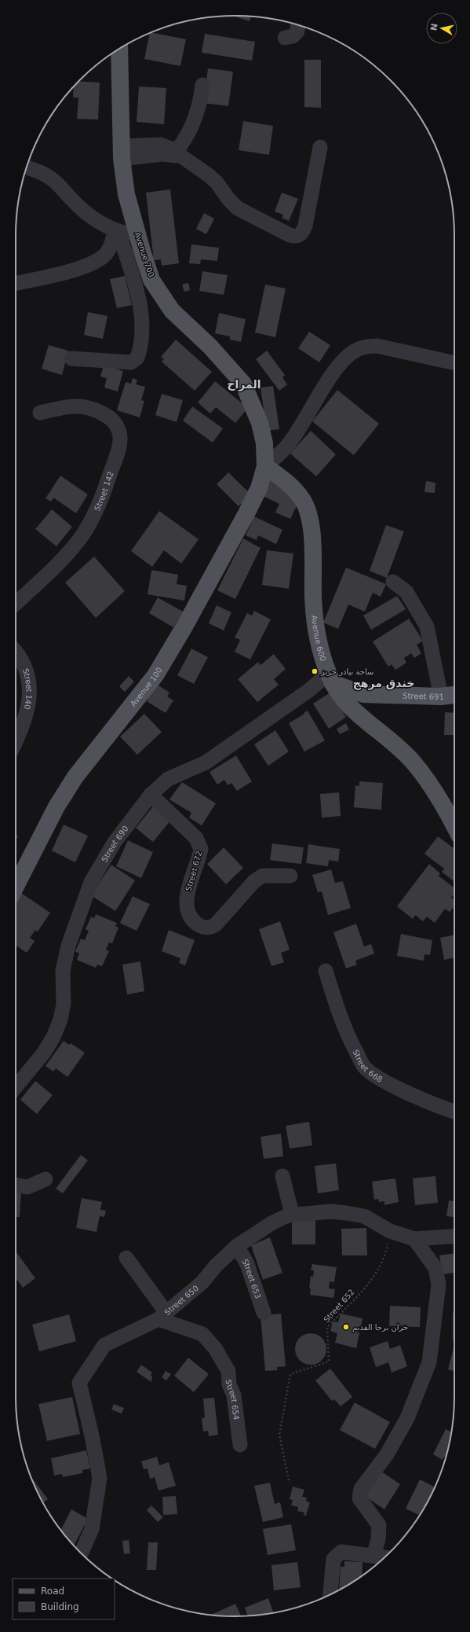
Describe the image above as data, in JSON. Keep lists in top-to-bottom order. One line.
{"streets":{"main road":["Avenue 700","Avenue 600","Avenue 100","Street 691"],"street":["Street 142","Street 140","Street 690","Street 672","Street 668","Street 653","Street 650","Street 654"],"path":["Street 652"]},"crossings":[["Avenue 700","Avenue 600"],["Avenue 700","Avenue 100"],["Avenue 600","Avenue 100"],["Avenue 600","Street 691"],["Avenue 600","Street 690"],["Street 691","Street 690"],["Street 690","Street 672"],["Street 653","Street 650"],["Street 650","Street 652"],["Street 650","Street 654"]],"districts":["المراح","خندق مرهج"],"places":["ساحة بيادر حريز","خزان برجا القديم"],"legend":["Road","Building"],"north":"left"}
